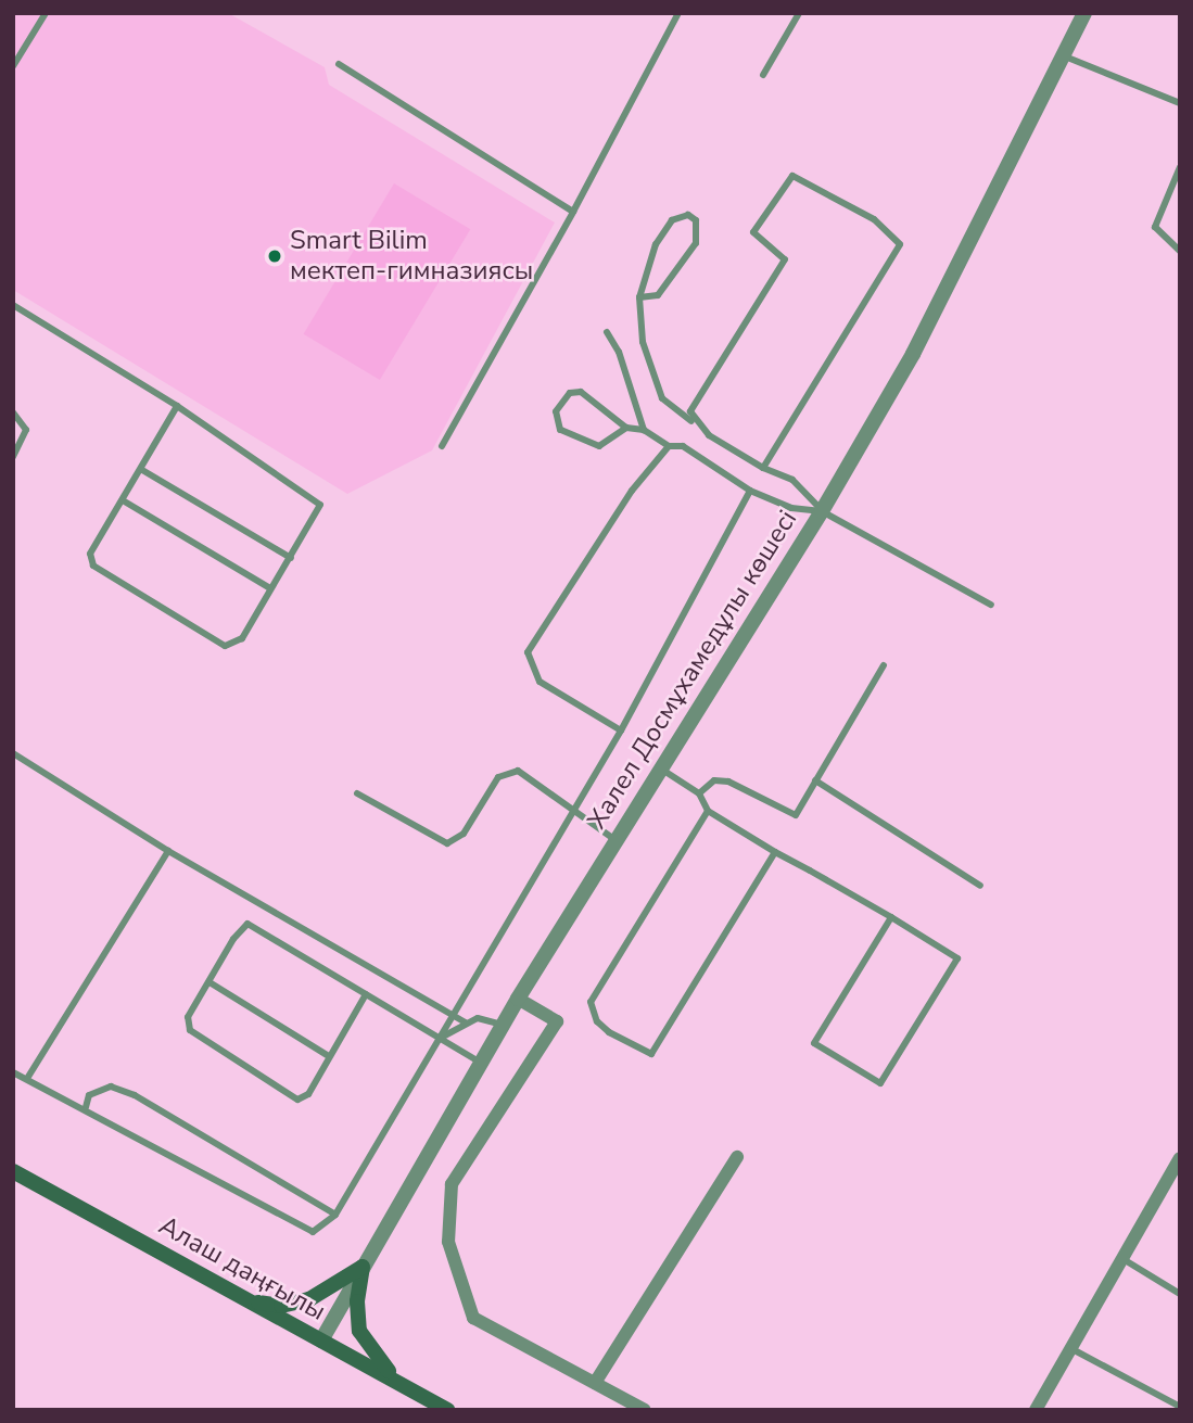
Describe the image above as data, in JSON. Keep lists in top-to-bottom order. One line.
{"streets":{"main road":["Алаш даңғылы"],"street":["Халел Досмұхамедұлы көшесі"]},"crossings":[["Халел Досмұхамедұлы көшесі","Алаш даңғылы"]],"places":["Smart Bilim мектеп-гимназиясы"]}
